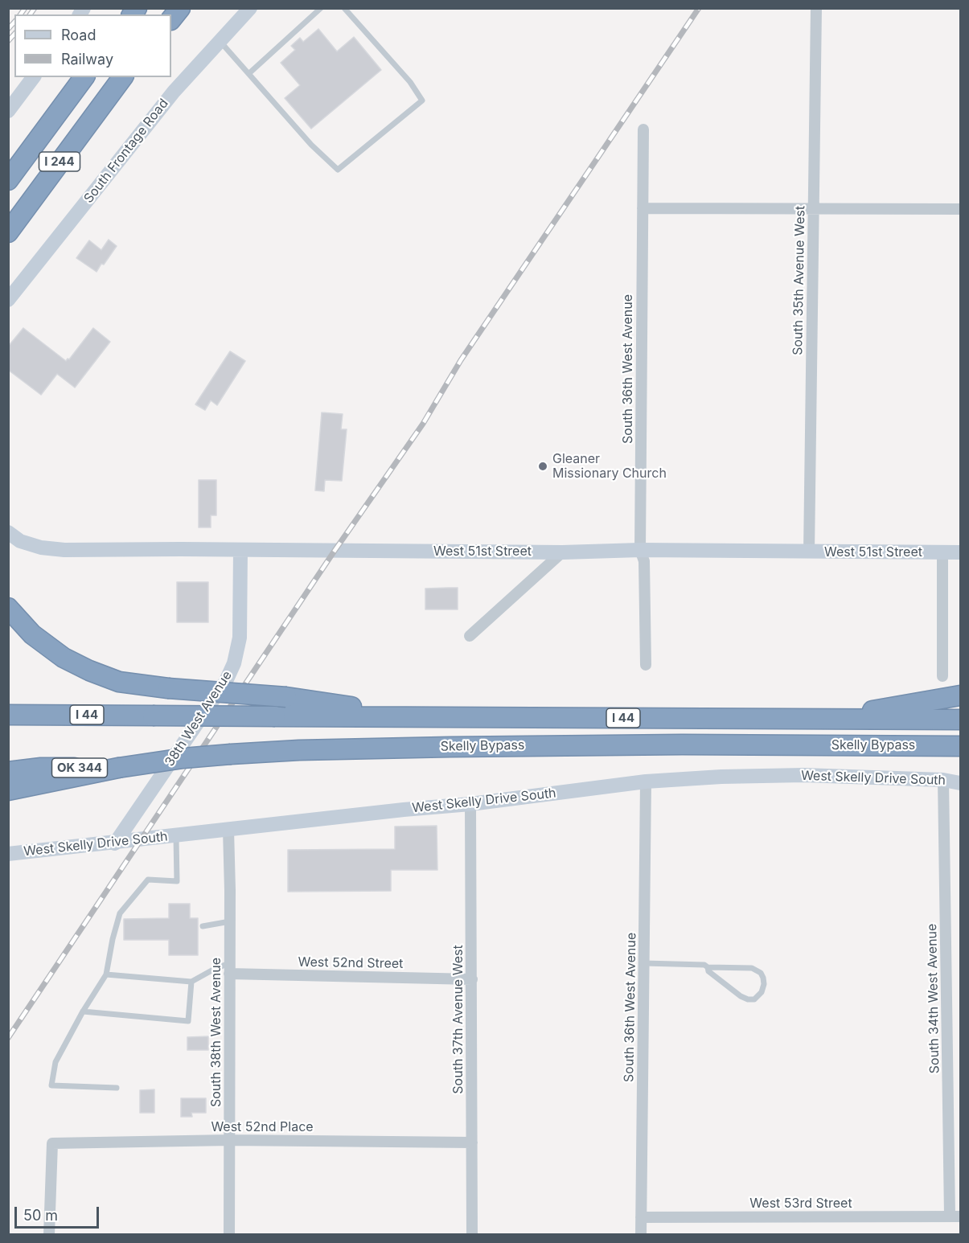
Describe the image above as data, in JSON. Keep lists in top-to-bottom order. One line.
{"streets":{"highway":["I 244","I 44","Skelly Bypass","OK 344"],"street":["South Frontage Road","South 35th Avenue West","South 36th West Avenue","West 51st Street","38th West Avenue","West Skelly Drive South","West 52nd Street","South 34th West Avenue","South 37th Avenue West","South 38th West Avenue","West 52nd Place","West 53rd Street"]},"crossings":[["South 35th Avenue West","West 51st Street"],["South 36th West Avenue","West 51st Street"],["South 36th West Avenue","West Skelly Drive South"],["South 36th West Avenue","West 53rd Street"],["West 51st Street","38th West Avenue"],["38th West Avenue","West Skelly Drive South"],["Skelly Bypass","OK 344"],["West Skelly Drive South","South 34th West Avenue"],["West Skelly Drive South","South 37th Avenue West"],["West Skelly Drive South","South 38th West Avenue"],["West 52nd Street","South 37th Avenue West"],["West 52nd Street","South 38th West Avenue"],["South 34th West Avenue","West 53rd Street"],["South 37th Avenue West","West 52nd Place"],["South 38th West Avenue","West 52nd Place"]],"places":["Gleaner Missionary Church"],"legend":["Road","Railway"],"scale_bar":"50 m"}
